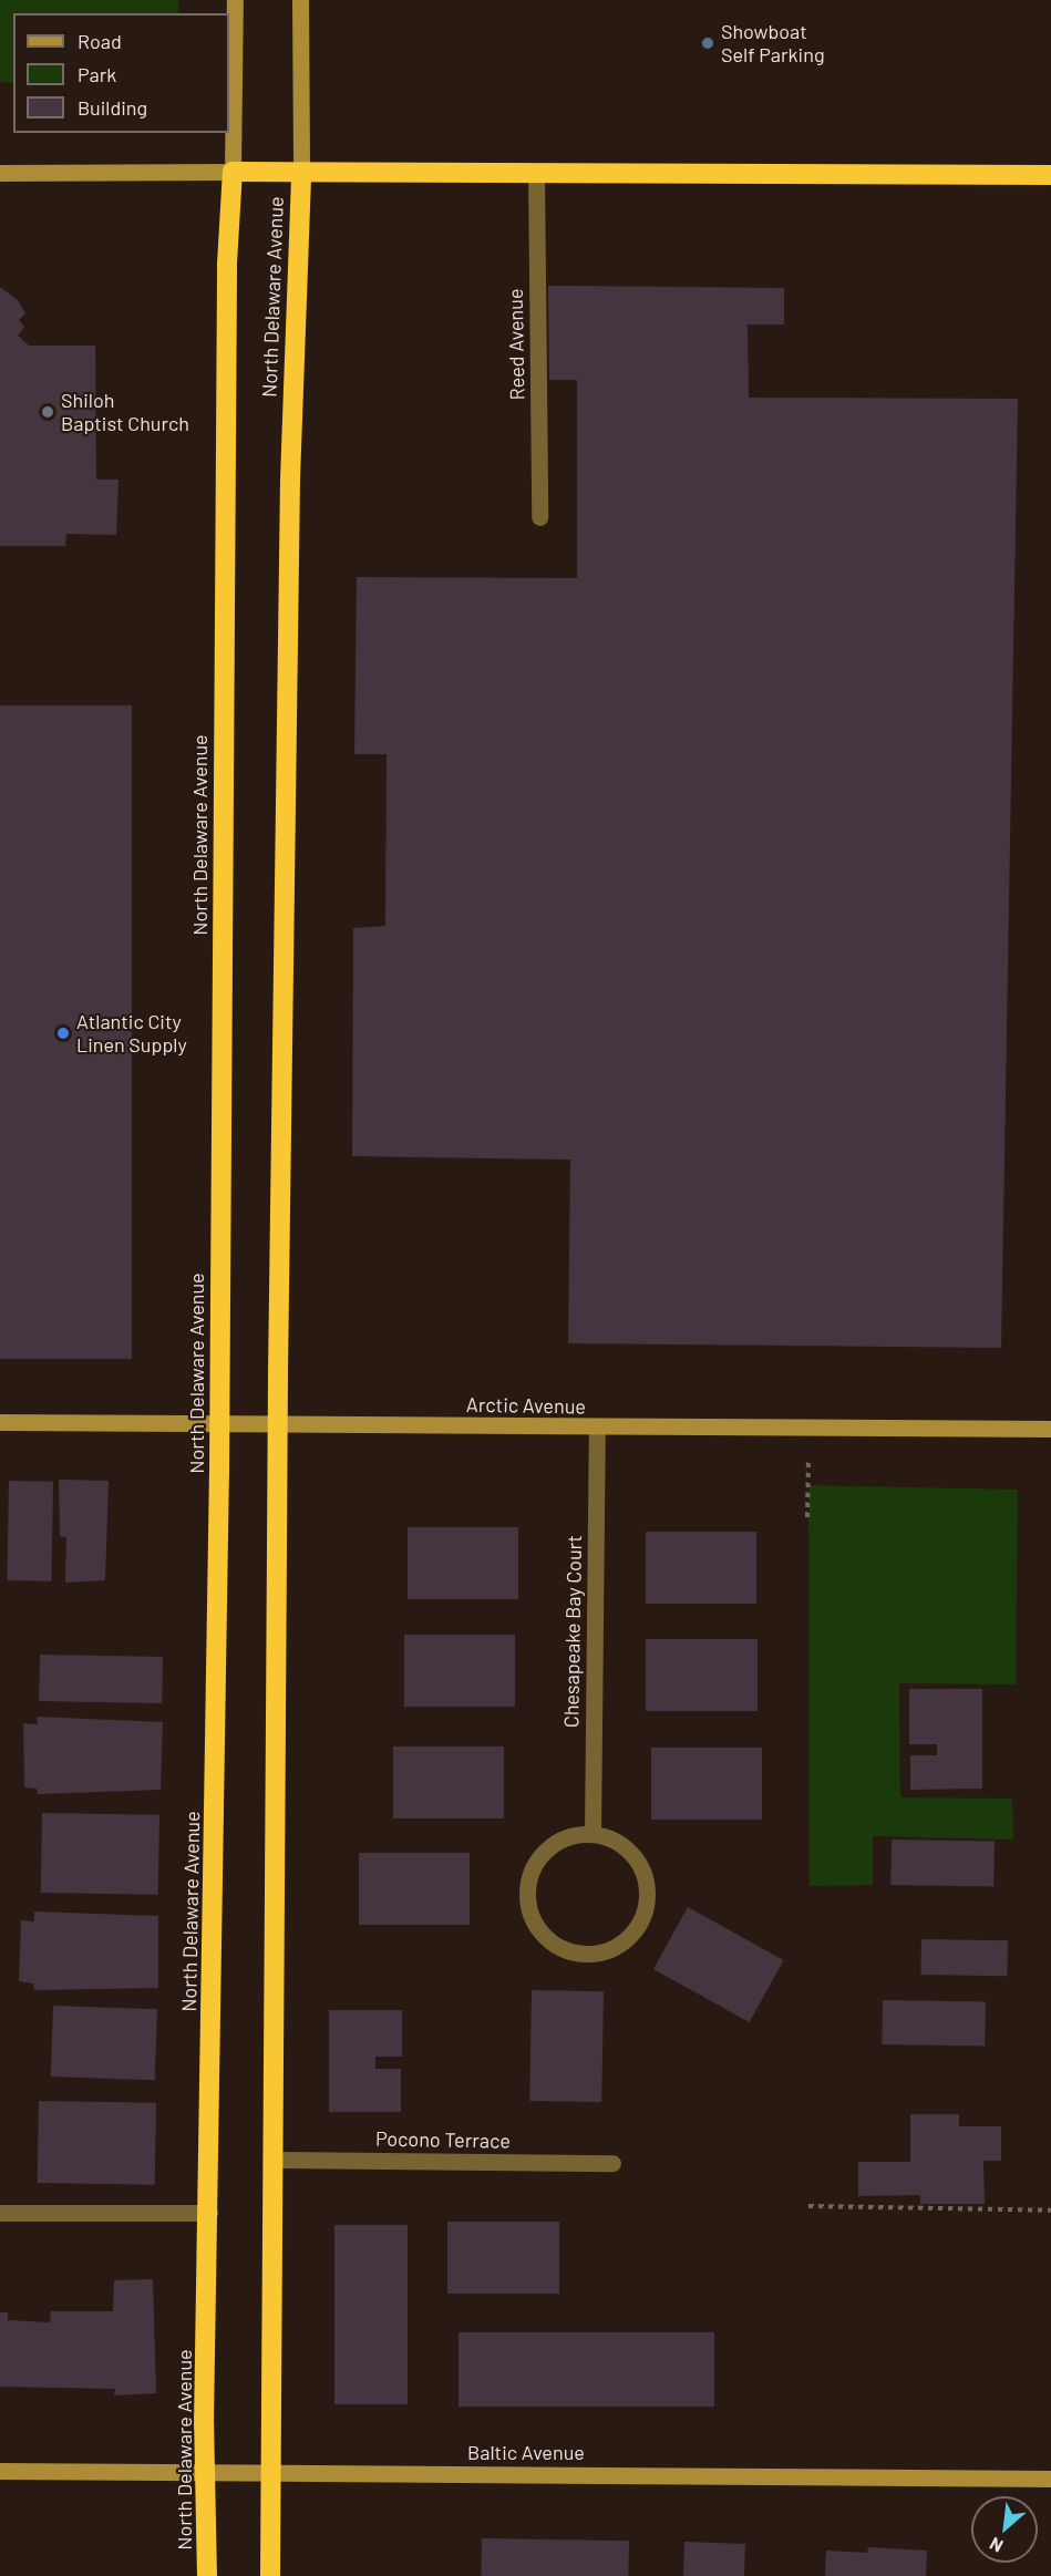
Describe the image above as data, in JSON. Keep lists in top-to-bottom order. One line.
{"streets":{"highway":["North Delaware Avenue"],"street":["Reed Avenue","Arctic Avenue","Chesapeake Bay Court","Pocono Terrace","Baltic Avenue"]},"crossings":[["North Delaware Avenue","Arctic Avenue"],["North Delaware Avenue","Pocono Terrace"],["North Delaware Avenue","Baltic Avenue"],["Arctic Avenue","Chesapeake Bay Court"]],"places":["Showboat Self Parking","Shiloh Baptist Church","Atlantic City Linen Supply"],"legend":["Road","Park","Building"],"north":"bottom left"}
